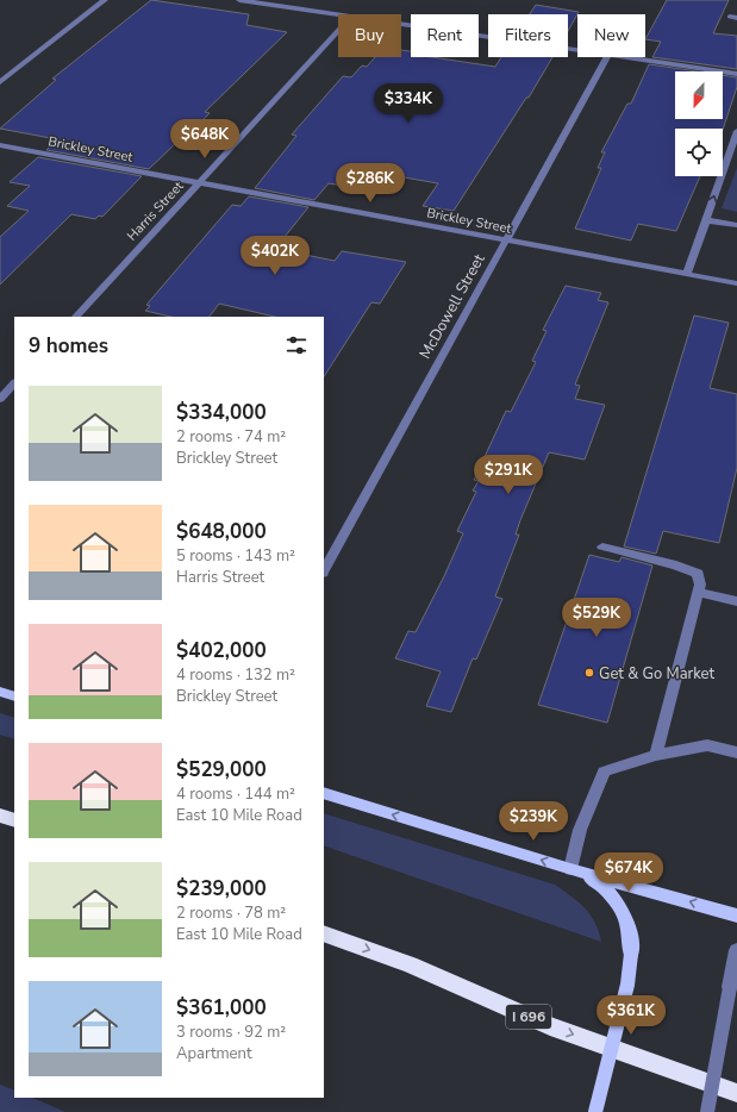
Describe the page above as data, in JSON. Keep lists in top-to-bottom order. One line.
{"streets":{"highway":["I 696"],"street":["Brickley Street","Harris Street","McDowell Street"]},"crossings":[["Brickley Street","Harris Street"],["Brickley Street","McDowell Street"]],"places":["Get & Go Market"],"north":"bottom","page":{"chip":["Buy","Rent","Filters","New"],"price":["$334K","$648K","$286K","$402K","$291K","$529K","$239K","$674K","$361K"],"heading":"9 homes","list":[{"name":"$334,000","note":"2 rooms · 74 m² · Brickley Street"},{"name":"$648,000","note":"5 rooms · 143 m² · Harris Street"},{"name":"$402,000","note":"4 rooms · 132 m² · Brickley Street"},{"name":"$529,000","note":"4 rooms · 144 m² · East 10 Mile Road"},{"name":"$239,000","note":"2 rooms · 78 m² · East 10 Mile Road"},{"name":"$361,000","note":"3 rooms · 92 m² · Apartment"}]}}
